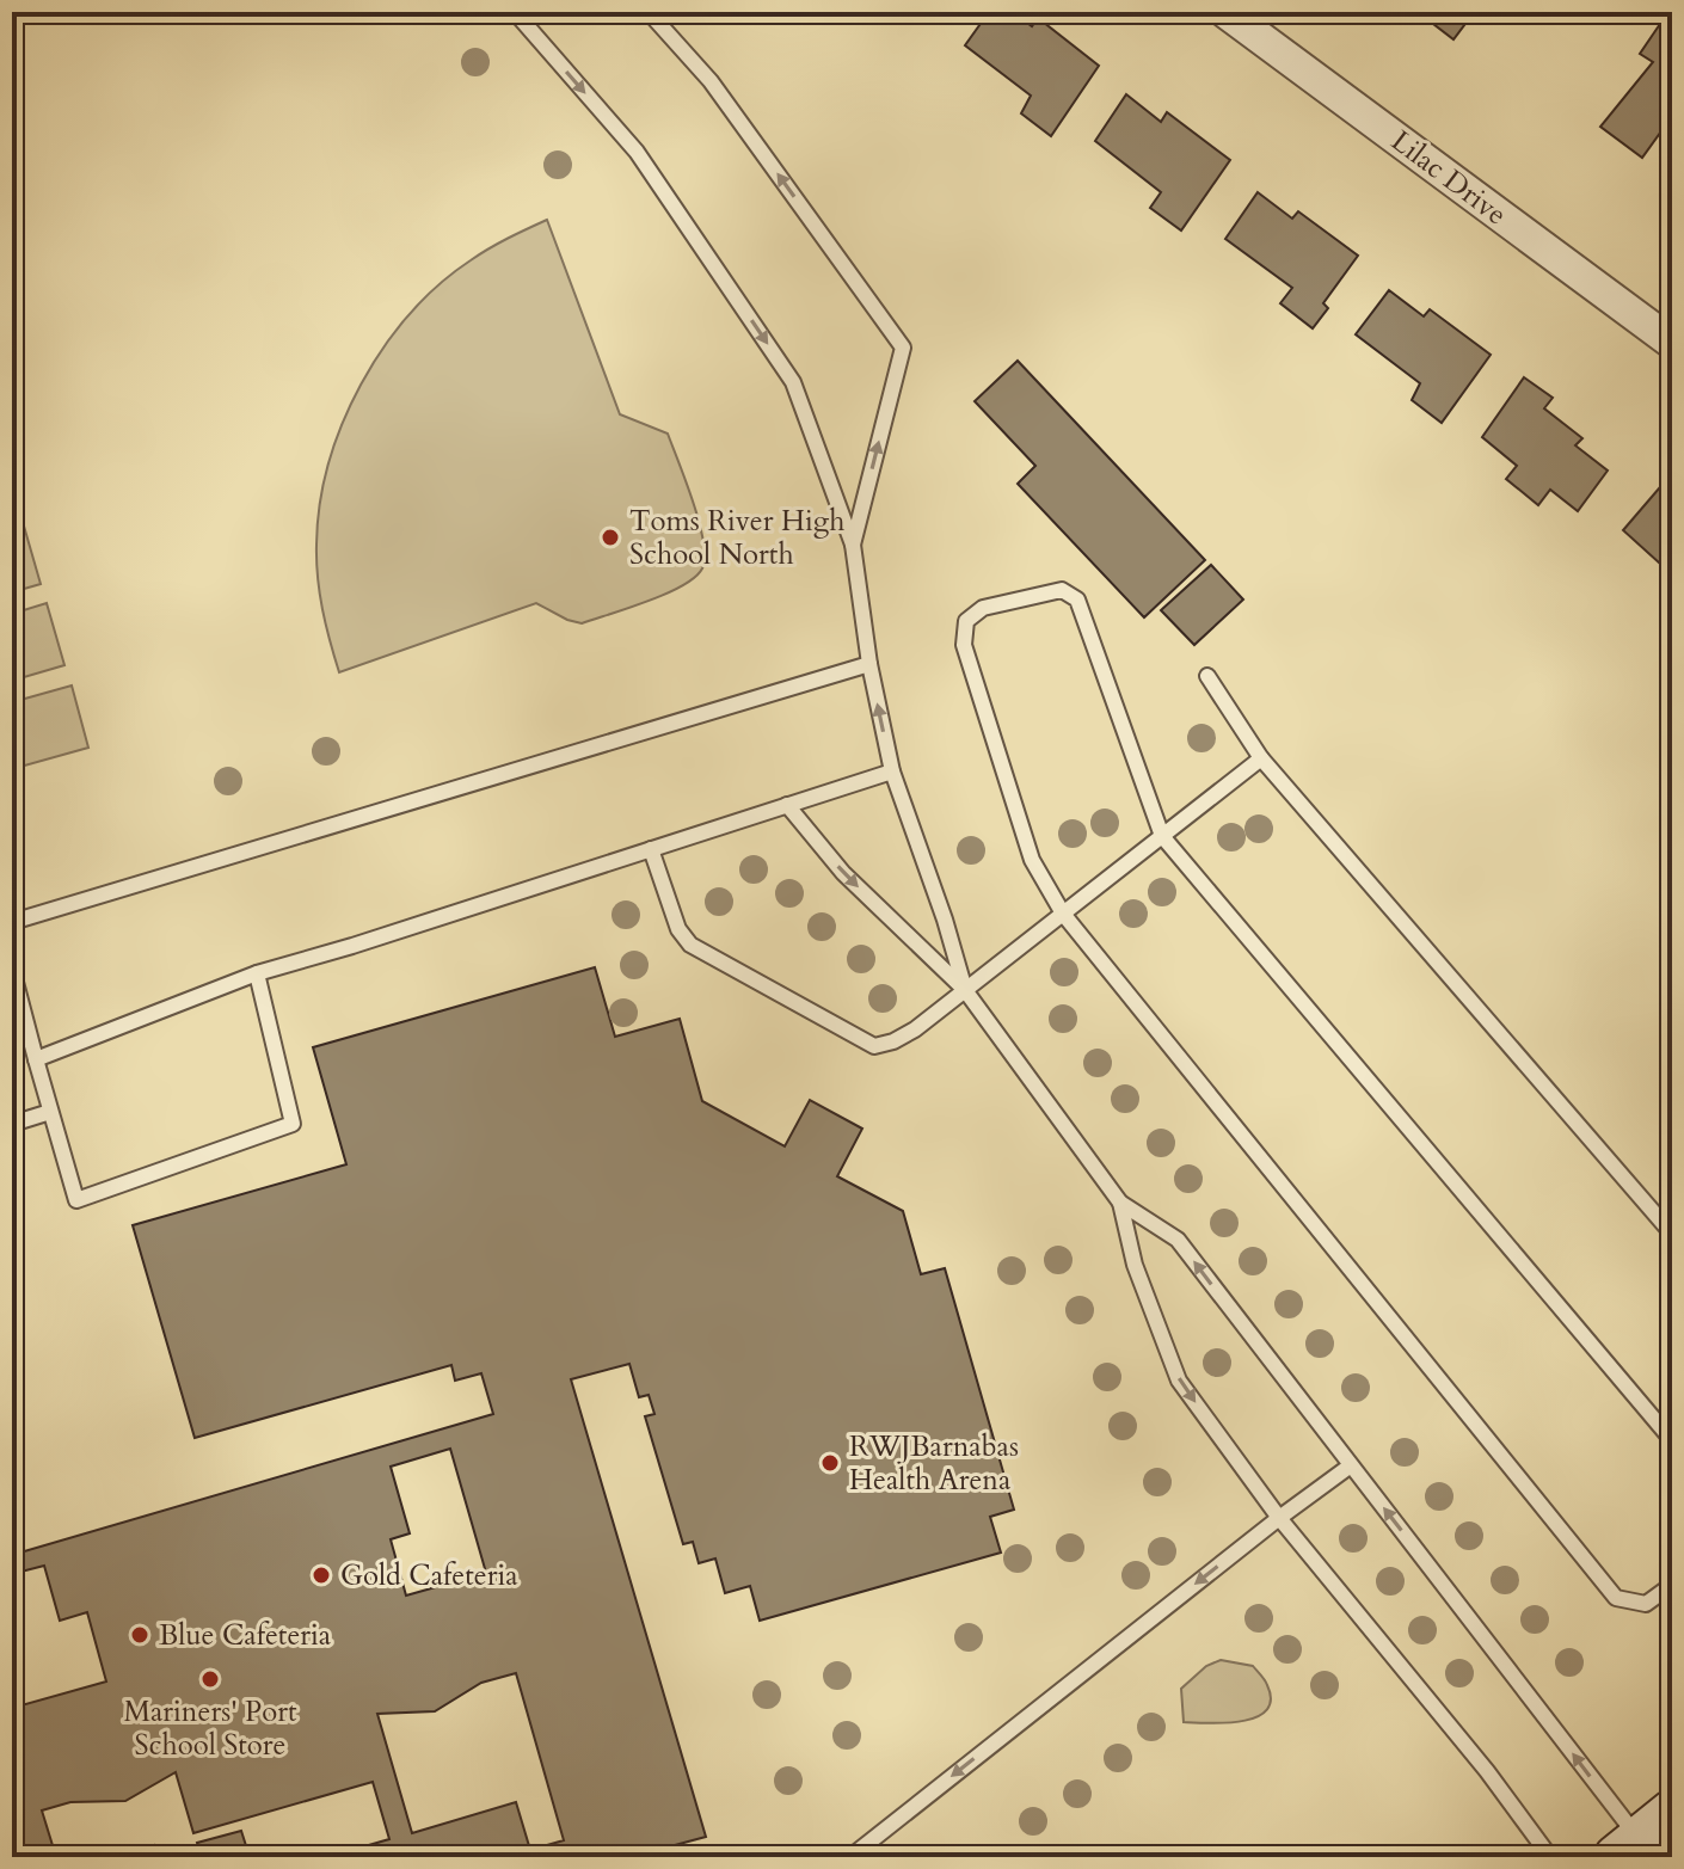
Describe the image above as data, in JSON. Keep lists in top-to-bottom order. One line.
{"streets":{"street":["Lilac Drive"]},"places":["Toms River High School North","RWJBarnabas Health Arena","Gold Cafeteria","Blue Cafeteria","Mariners' Port School Store"]}
